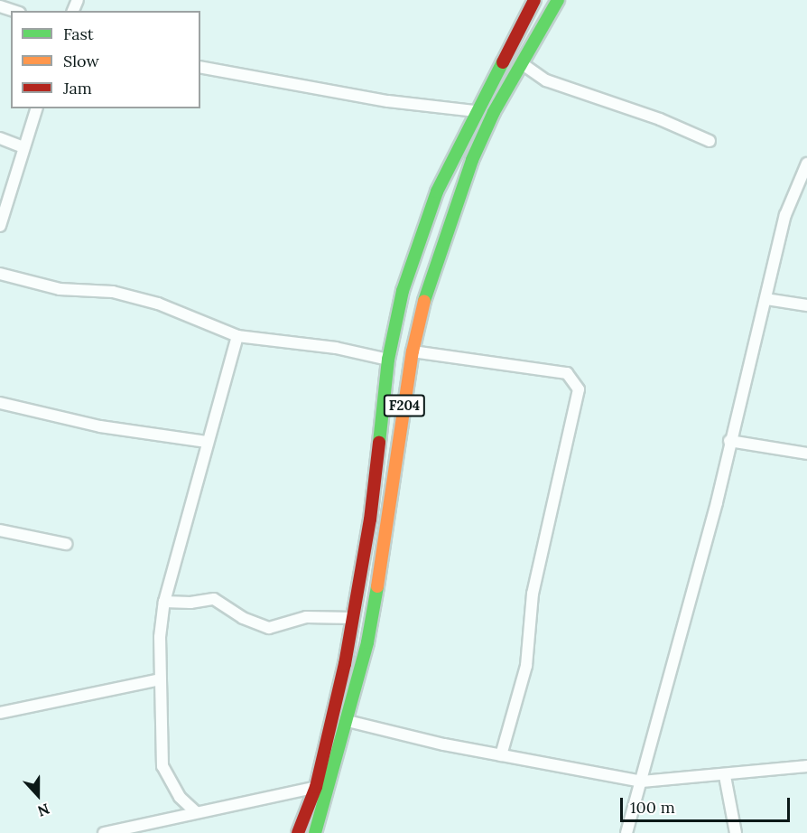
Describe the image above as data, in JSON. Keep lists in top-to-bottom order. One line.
{"streets":{"main road":["F204"]},"legend":["Fast","Slow","Jam"],"scale_bar":"100 m","north":"bottom"}
